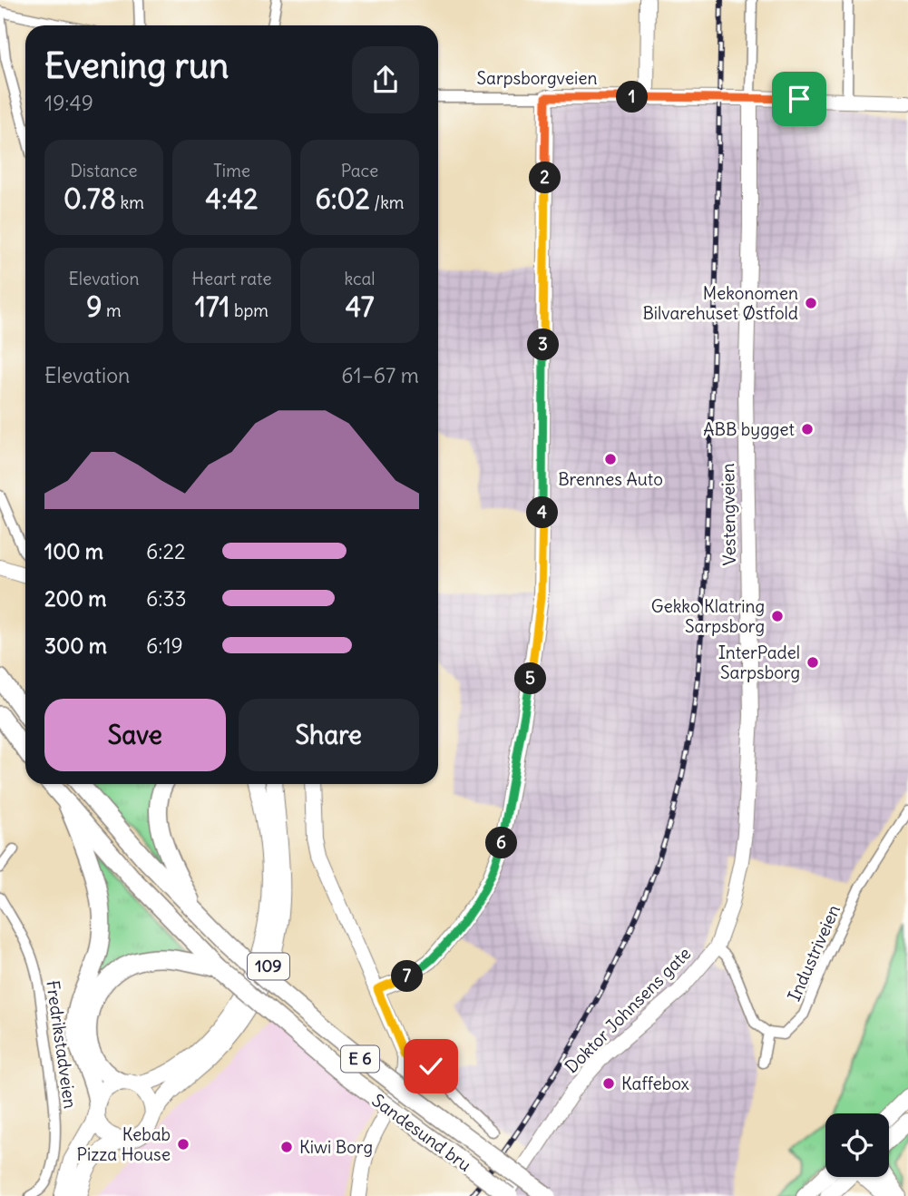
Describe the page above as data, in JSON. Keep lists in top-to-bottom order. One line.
{"streets":{"highway":["E 6","Sandesund bru"],"main road":["109"],"street":["Sarpsborgveien","Vestengveien","Industriveien","Doktor Johnsens gate","Fredrikstadveien"]},"crossings":[["Sarpsborgveien","Vestengveien"],["Vestengveien","Doktor Johnsens gate"],["109","E 6"],["Doktor Johnsens gate","Sandesund bru"],["E 6","Sandesund bru"]],"places":["Mekonomen Bilvarehuset Østfold","ABB bygget","Brennes Auto","Gekko Klatring Sarpsborg","InterPadel Sarpsborg","Kaffebox","Kebab Pizza House","Kiwi Borg"],"page":{"heading":["Evening run","19:49"],"pins":["1","2","3","4","5","6","7"],"stats":[["Distance","0.78 km"],["Time","4:42"],["Pace","6:02 /km"],["Elevation","9 m"],["Heart rate","171 bpm"],["kcal","47"]],"chart":["Elevation","61–67 m"],"list":[{"name":"100 m","note":"6:22"},{"name":"200 m","note":"6:33"},{"name":"300 m","note":"6:19"}],"buttons":["Save","Share"]}}
